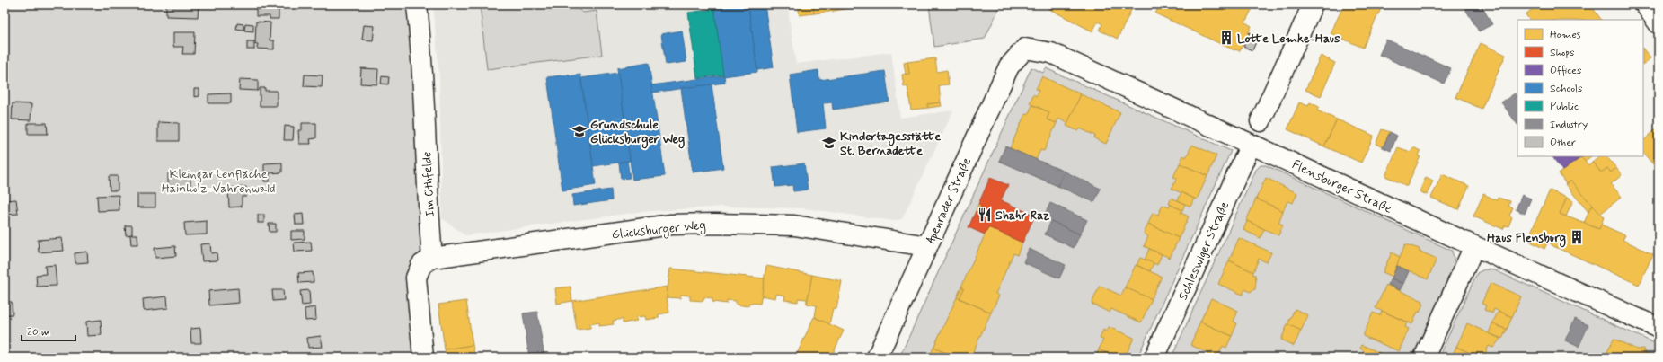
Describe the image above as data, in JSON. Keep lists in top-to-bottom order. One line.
{"streets":{"street":["Im Othfelde","Flensburger Straße","Apenrader Straße","Glücksburger Weg","Schleswiger Straße"]},"crossings":[["Im Othfelde","Glücksburger Weg"],["Flensburger Straße","Apenrader Straße"],["Flensburger Straße","Schleswiger Straße"],["Apenrader Straße","Glücksburger Weg"]],"parks":["Kleingartenfläche Hainholz-Vahrenwald"],"places":{"building":["Lotte Lemke-Haus","Haus Flensburg"],"school or university":["Grundschule Glücksburger Weg","Kindertagesstätte St. Bernadette"],"restaurant":["Shahr Raz"]},"legend":["Homes","Shops","Offices","Schools","Public","Industry","Other"],"scale_bar":"20 m"}
